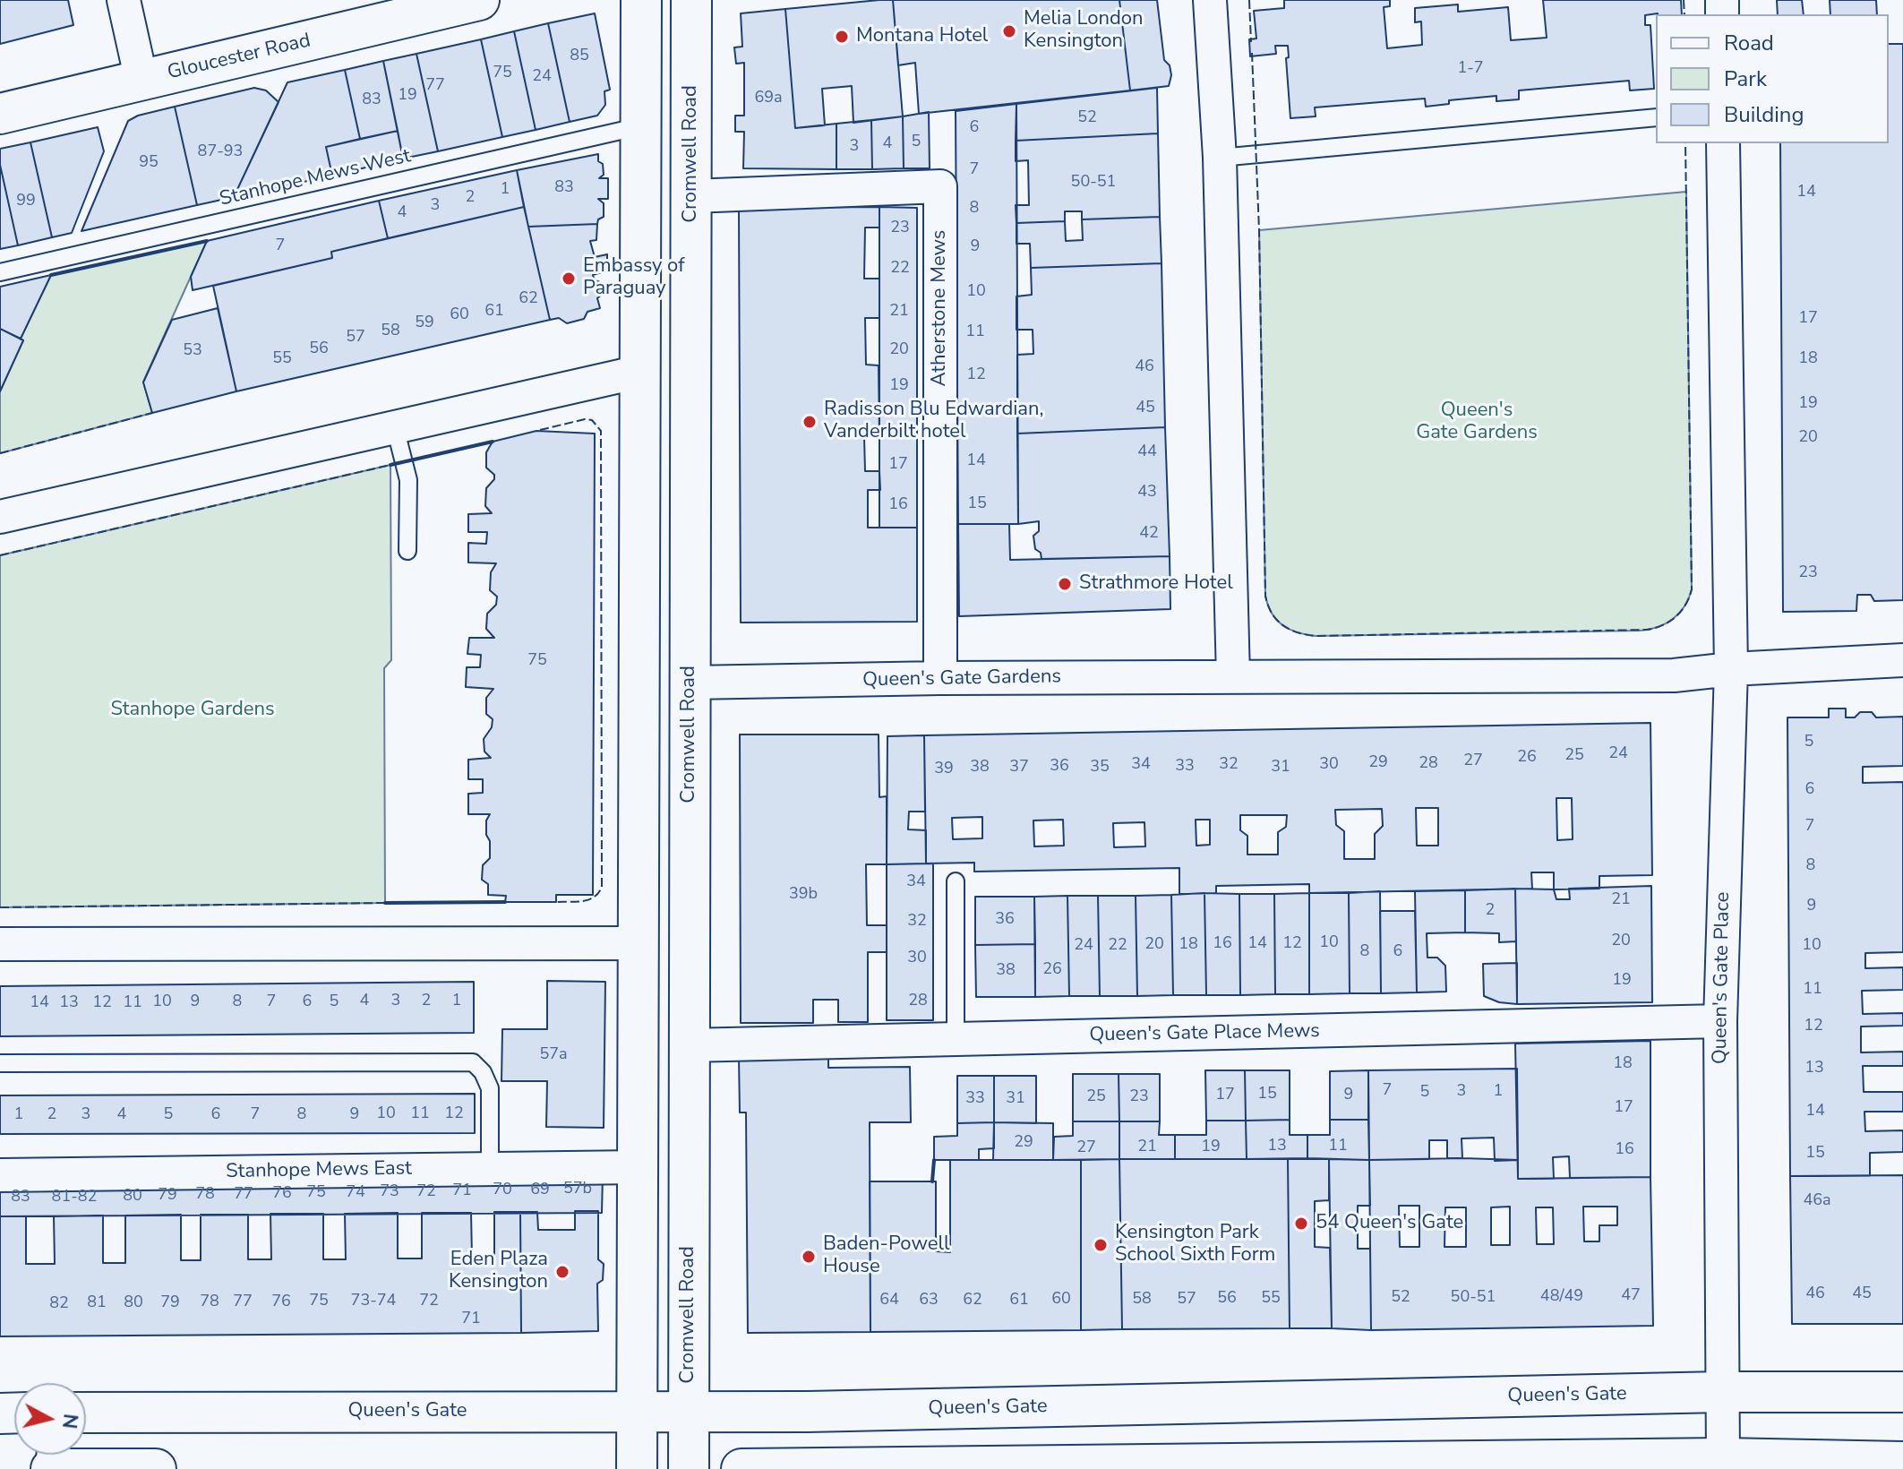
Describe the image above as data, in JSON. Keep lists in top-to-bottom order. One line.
{"streets":{"main road":["Gloucester Road","Cromwell Road","Queen's Gate"],"street":["Atherstone Mews","Queen's Gate Gardens","Queen's Gate Place","Queen's Gate Place Mews","Stanhope Mews East"],"lane":["Stanhope Mews West"]},"crossings":[["Cromwell Road","Atherstone Mews"],["Cromwell Road","Queen's Gate Gardens"],["Cromwell Road","Queen's Gate Place Mews"],["Cromwell Road","Queen's Gate"],["Atherstone Mews","Queen's Gate Gardens"],["Queen's Gate Gardens","Queen's Gate Place"],["Queen's Gate Place","Queen's Gate Place Mews"],["Queen's Gate Place","Queen's Gate"]],"parks":["Queen's Gate Gardens","Stanhope Gardens"],"places":["Melia London Kensington","Montana Hotel","Embassy of Paraguay","Radisson Blu Edwardian, Vanderbilt hotel","Strathmore Hotel","54 Queen's Gate","Kensington Park School Sixth Form","Baden-Powell House","Eden Plaza Kensington"],"house_numbers":["85","1-7","75","24","77","19","69a","83","52","6","5","4","3","87-93","95","7","50-51","83","1","14","2","99","3","8","4","23","7","9","22","10","62","61","21","60","17","59","58","11","57","56","20","53","55","18","46","12","19","19","45","20","44","14","17","43","15","16","42","23","75","5","24","25","26","27","29","28","34","32","30","36","33","38","37","35","31","39","6","7","8","34","39b","21","9","2","36","32","20","10","16","14","12","20","18","24","22","10","8","6","30","26","38","19","11","4","3","2","1","28","10","9","8","7","6","5","14","13","12","11","12","57a","18","13","7","3","1","5","15","17","9","25","23","33","31","17","14","10","11","12","1","2","3","4","5","6","7","8","9","29","13","11","21","19","27","16","15","57b","70","69","71","73","72","75","74","76","78","77","79","80","83","81-82","46a","46","45","47","48/49","52","50-51","56","55","60","58","57","64","63","62","61","75","73-74","72","78","77","76","81","80","79","82","71"],"legend":["Road","Park","Building"],"north":"right"}
